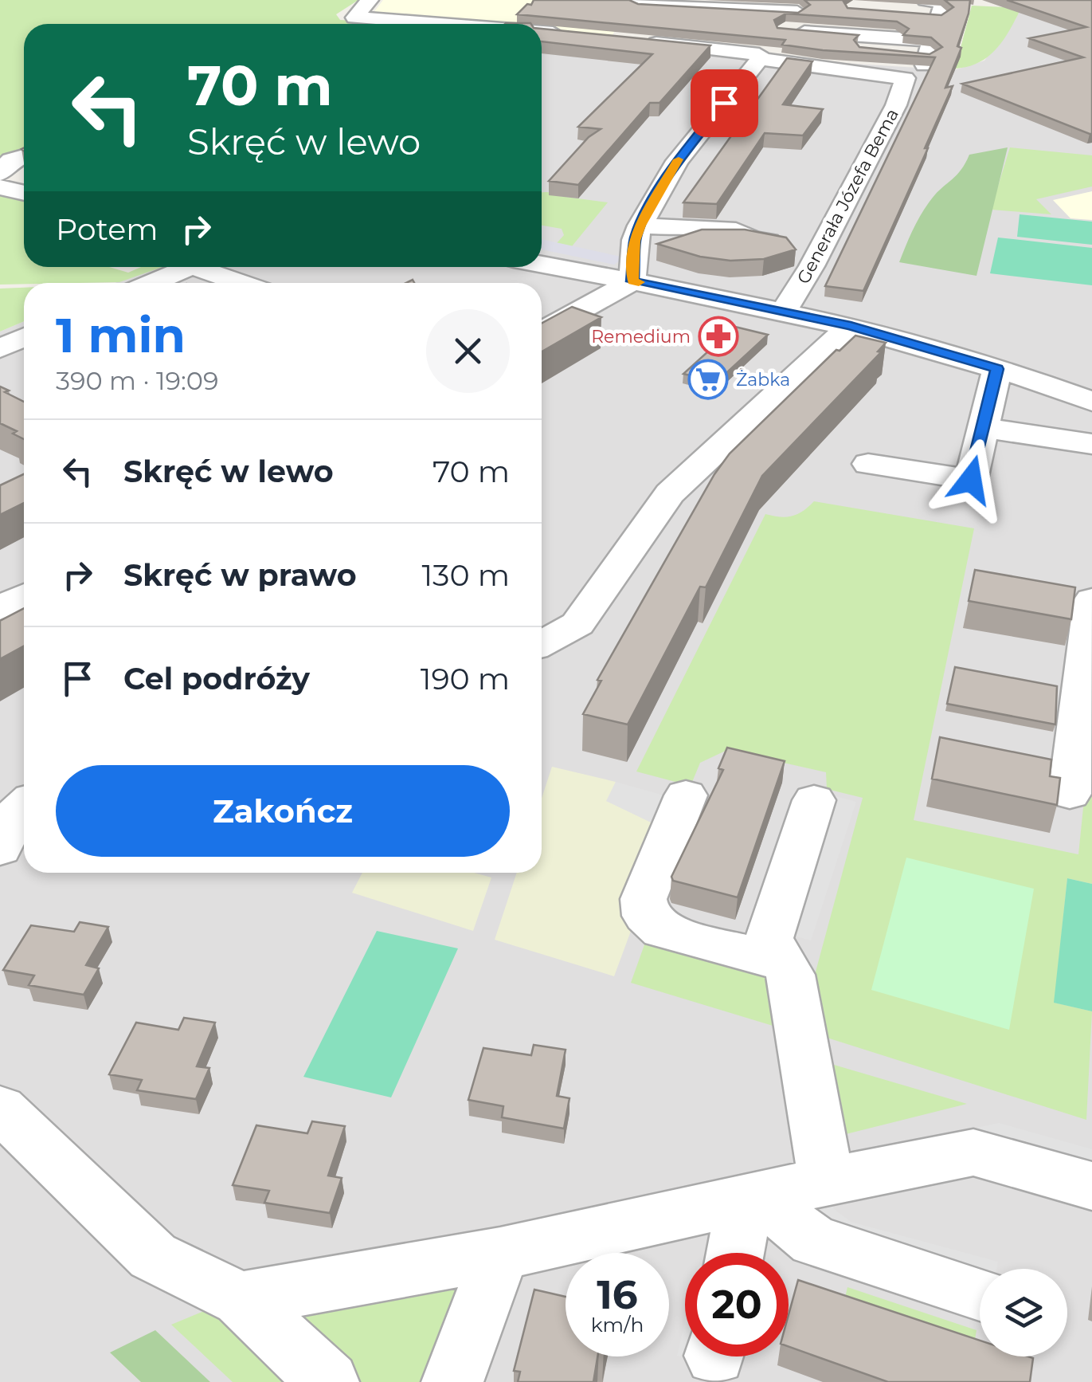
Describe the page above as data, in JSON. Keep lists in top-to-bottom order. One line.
{"streets":{"street":["Generała Józefa Bema"]},"places":{"pharmacy":["Remedium"],"supermarket":["Żabka"]},"page":{"turn":["70 m","Skręć w lewo"],"then":"Potem","heading":["1 min","390 m · 19:09"],"list":[{"name":"Skręć w lewo","value":"70 m"},{"name":"Skręć w prawo","value":"130 m"},{"name":"Cel podróży","value":"190 m"}],"buttons":"Zakończ","speed":"16 km/h","limit":"20"}}
